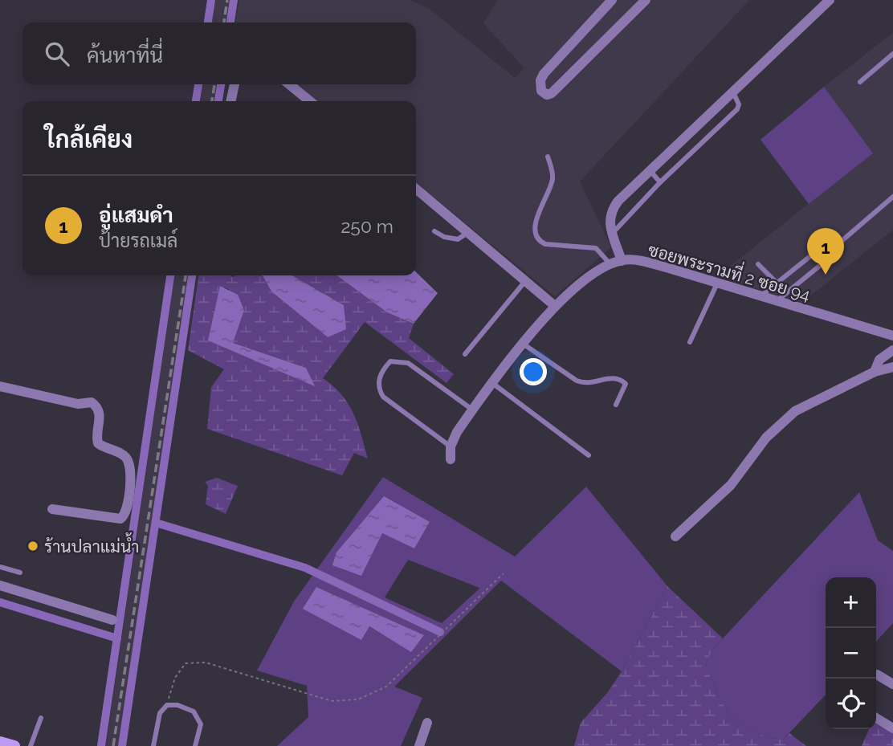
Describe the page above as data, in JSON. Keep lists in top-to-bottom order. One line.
{"streets":{"street":["ซอยพระรามที่ 2 ซอย 94"]},"places":["ร้านปลาแม่น้ำ"],"page":{"search":"ค้นหาที่นี่","heading":"ใกล้เคียง","list":[{"mark":"1","name":"อู่แสมดำ","note":"ป้ายรถเมล์","value":"250 m"}],"pins":"1","map_buttons":["+","−"]}}
